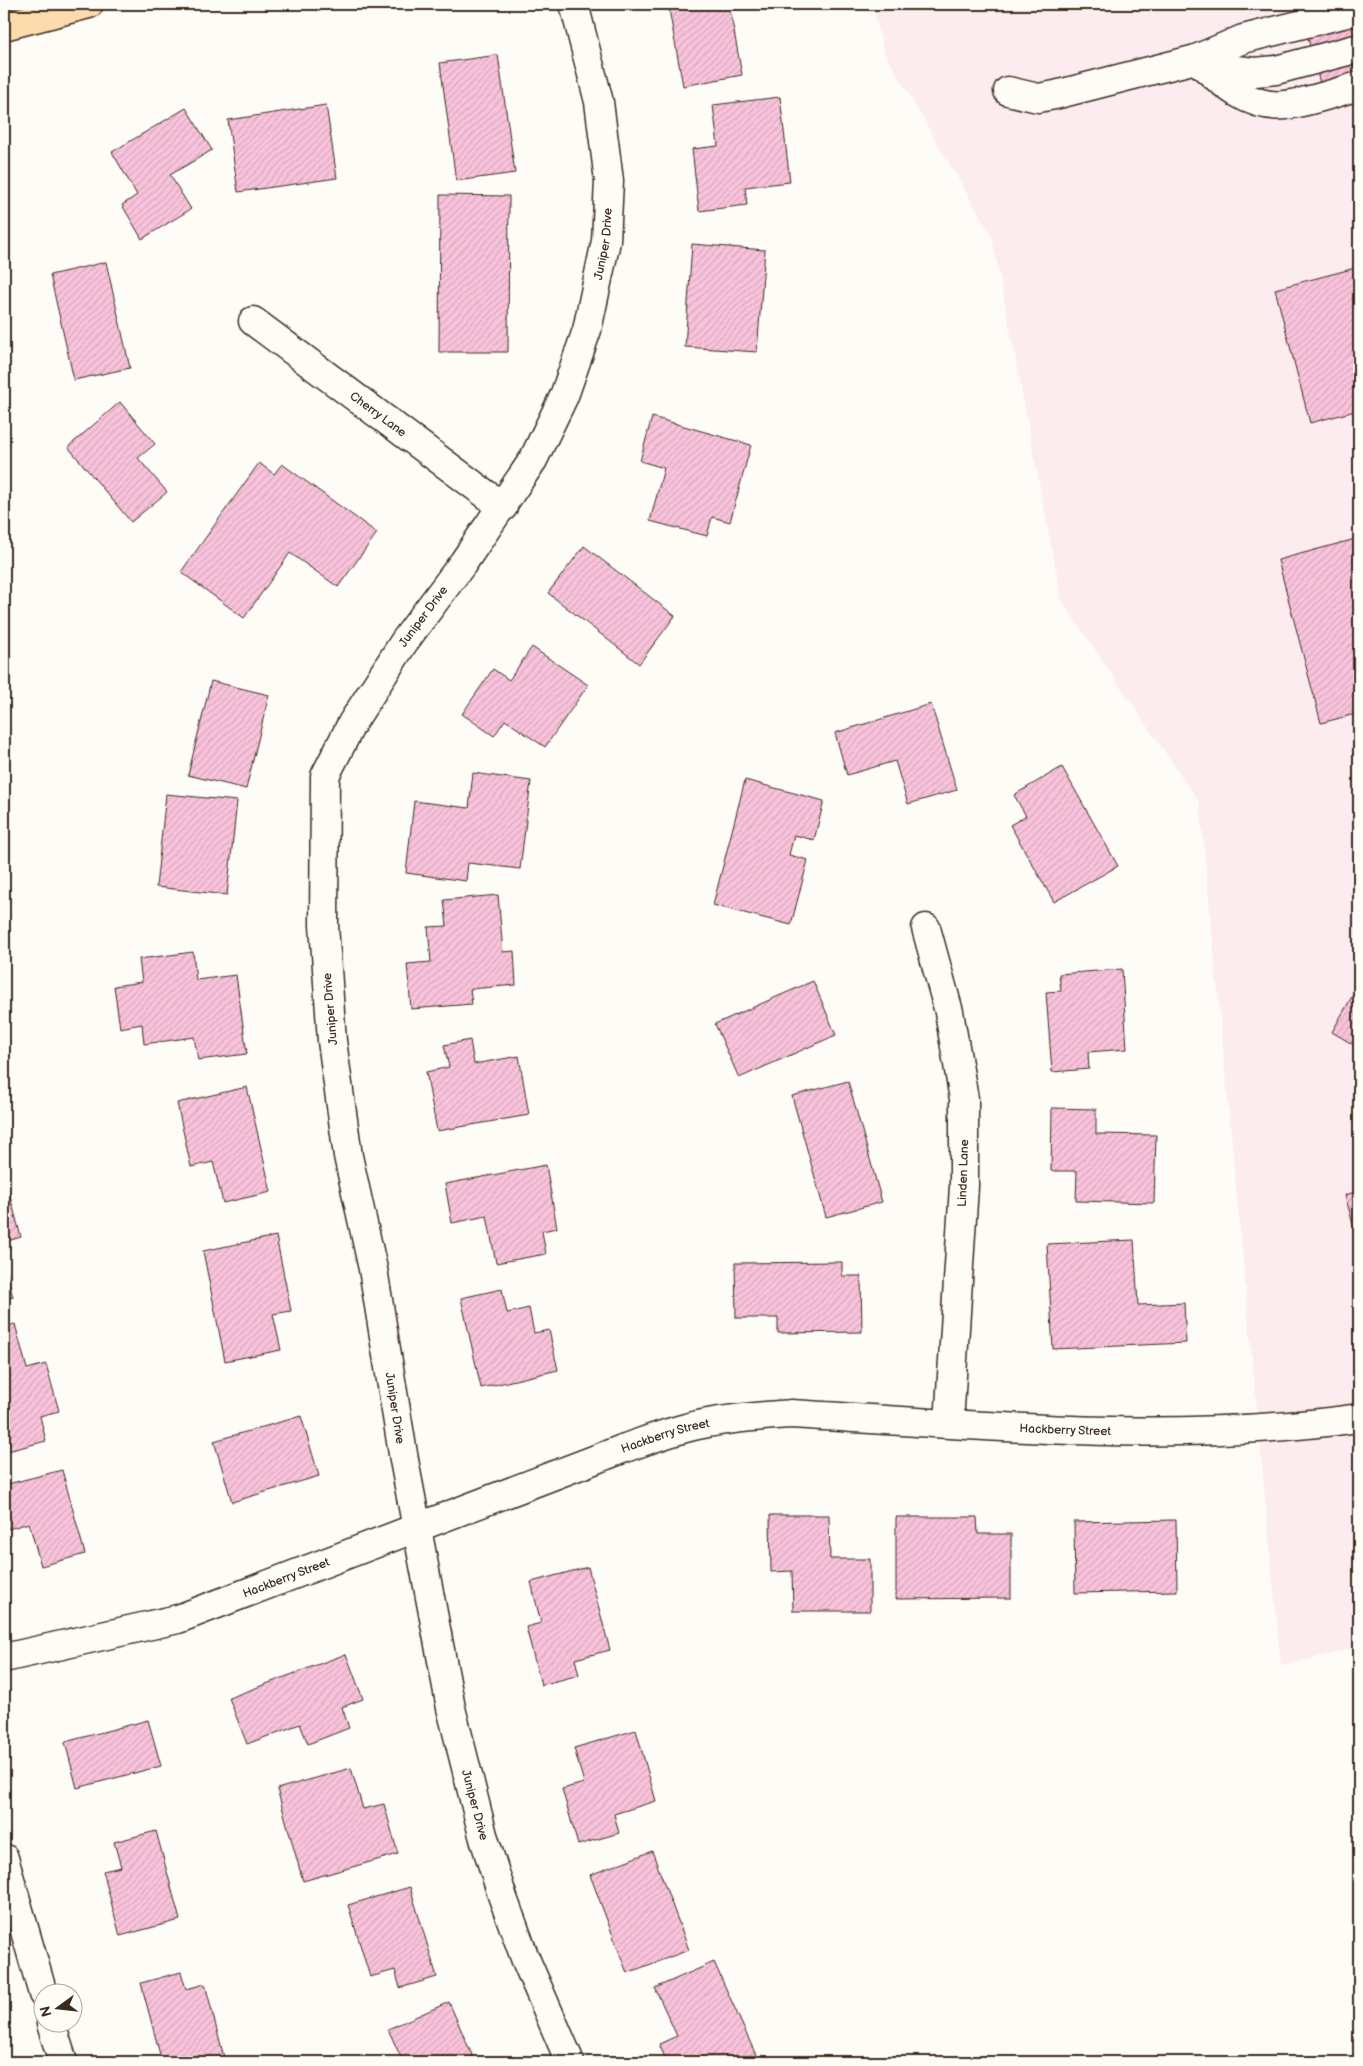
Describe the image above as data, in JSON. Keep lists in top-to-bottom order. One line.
{"streets":{"street":["Juniper Drive","Cherry Lane","Linden Lane","Hackberry Street"]},"crossings":[["Juniper Drive","Cherry Lane"],["Juniper Drive","Hackberry Street"],["Linden Lane","Hackberry Street"]],"north":"left"}
